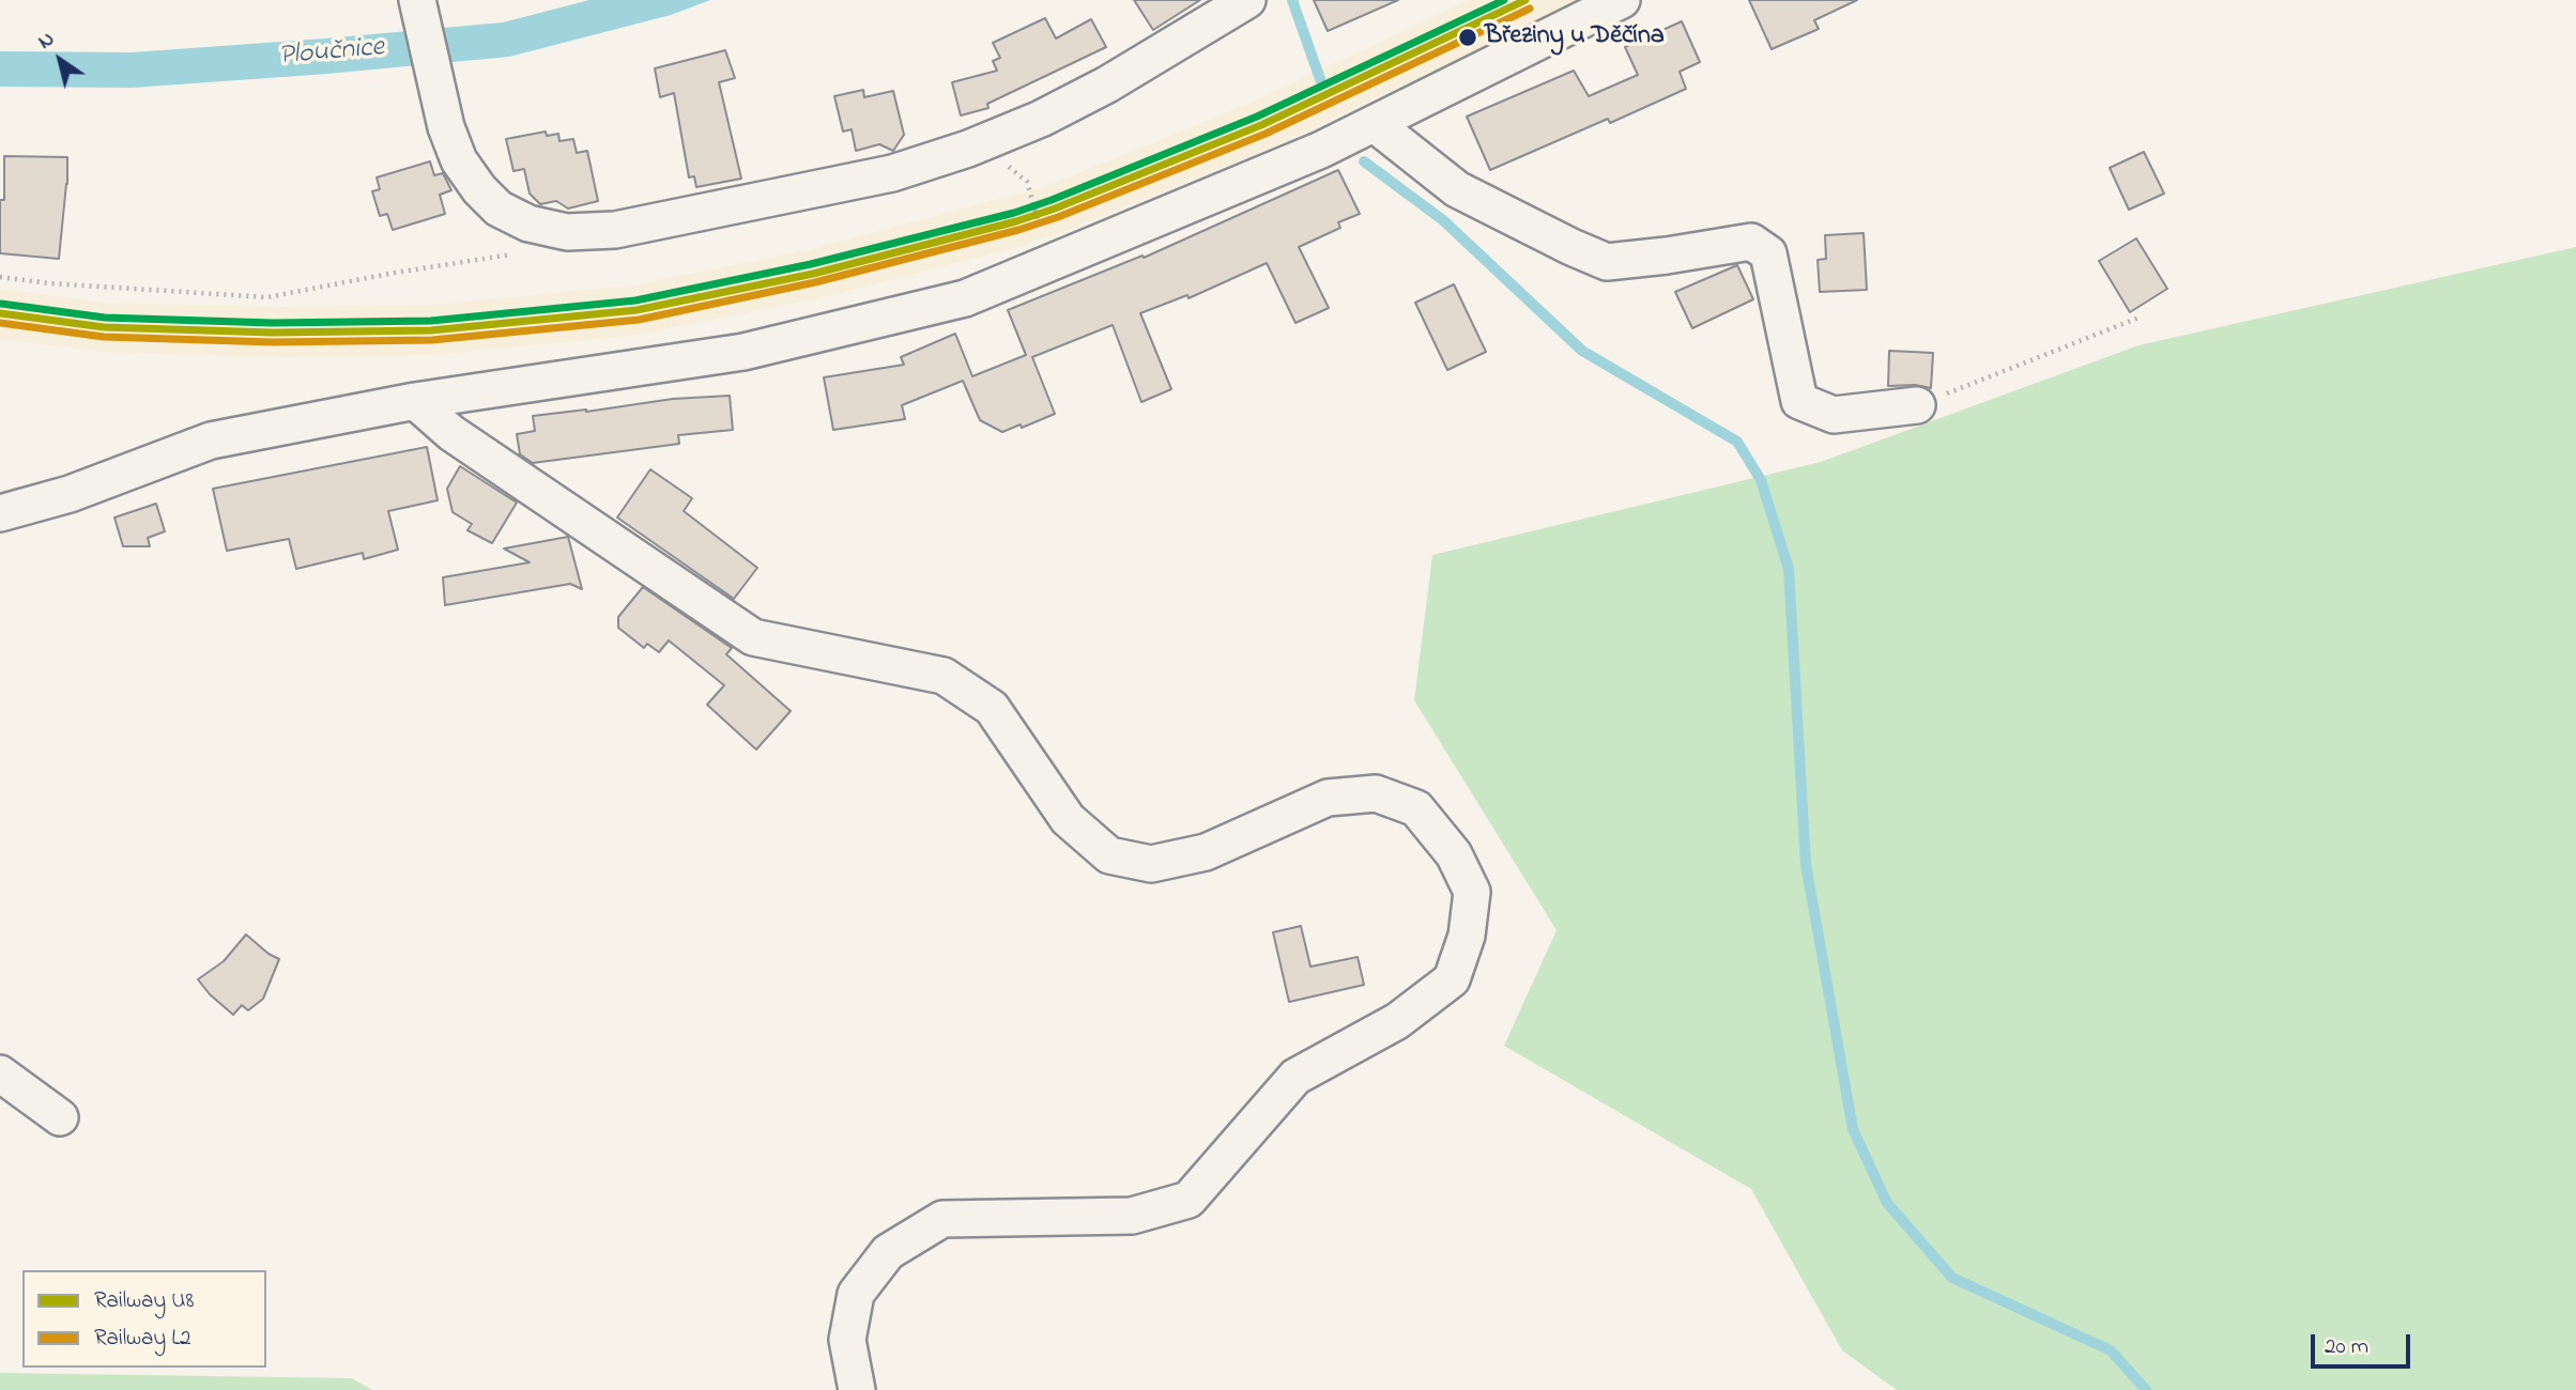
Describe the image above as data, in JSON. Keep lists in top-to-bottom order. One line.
{"water":["Ploučnice"],"places":["Březiny u Děčína"],"lines":["rail line U8","rail line L2"],"legend":["Railway U8","Railway L2"],"scale_bar":"20 m","north":"top left"}
